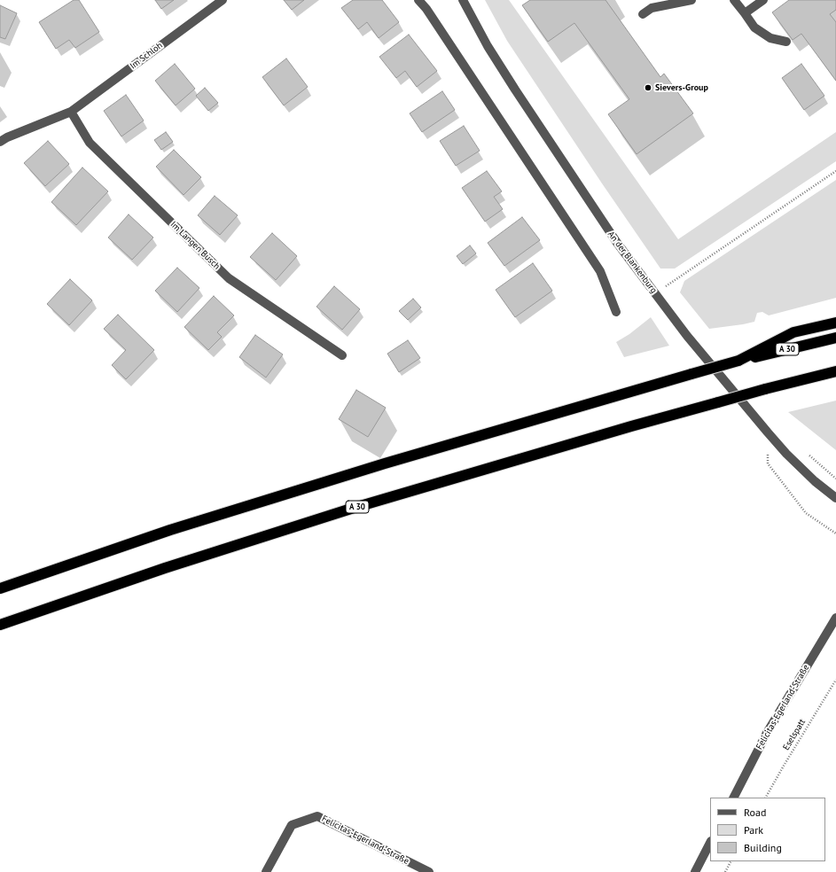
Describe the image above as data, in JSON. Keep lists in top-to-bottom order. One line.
{"streets":{"highway":["A 30"],"street":["Im Schloh","Im Langen Busch","An der Blankenburg","Felicitas-Egerland-Straße"],"path":["Eselspatt"]},"crossings":[["Im Schloh","Im Langen Busch"]],"places":["Sievers-Group"],"legend":["Road","Park","Building"]}
